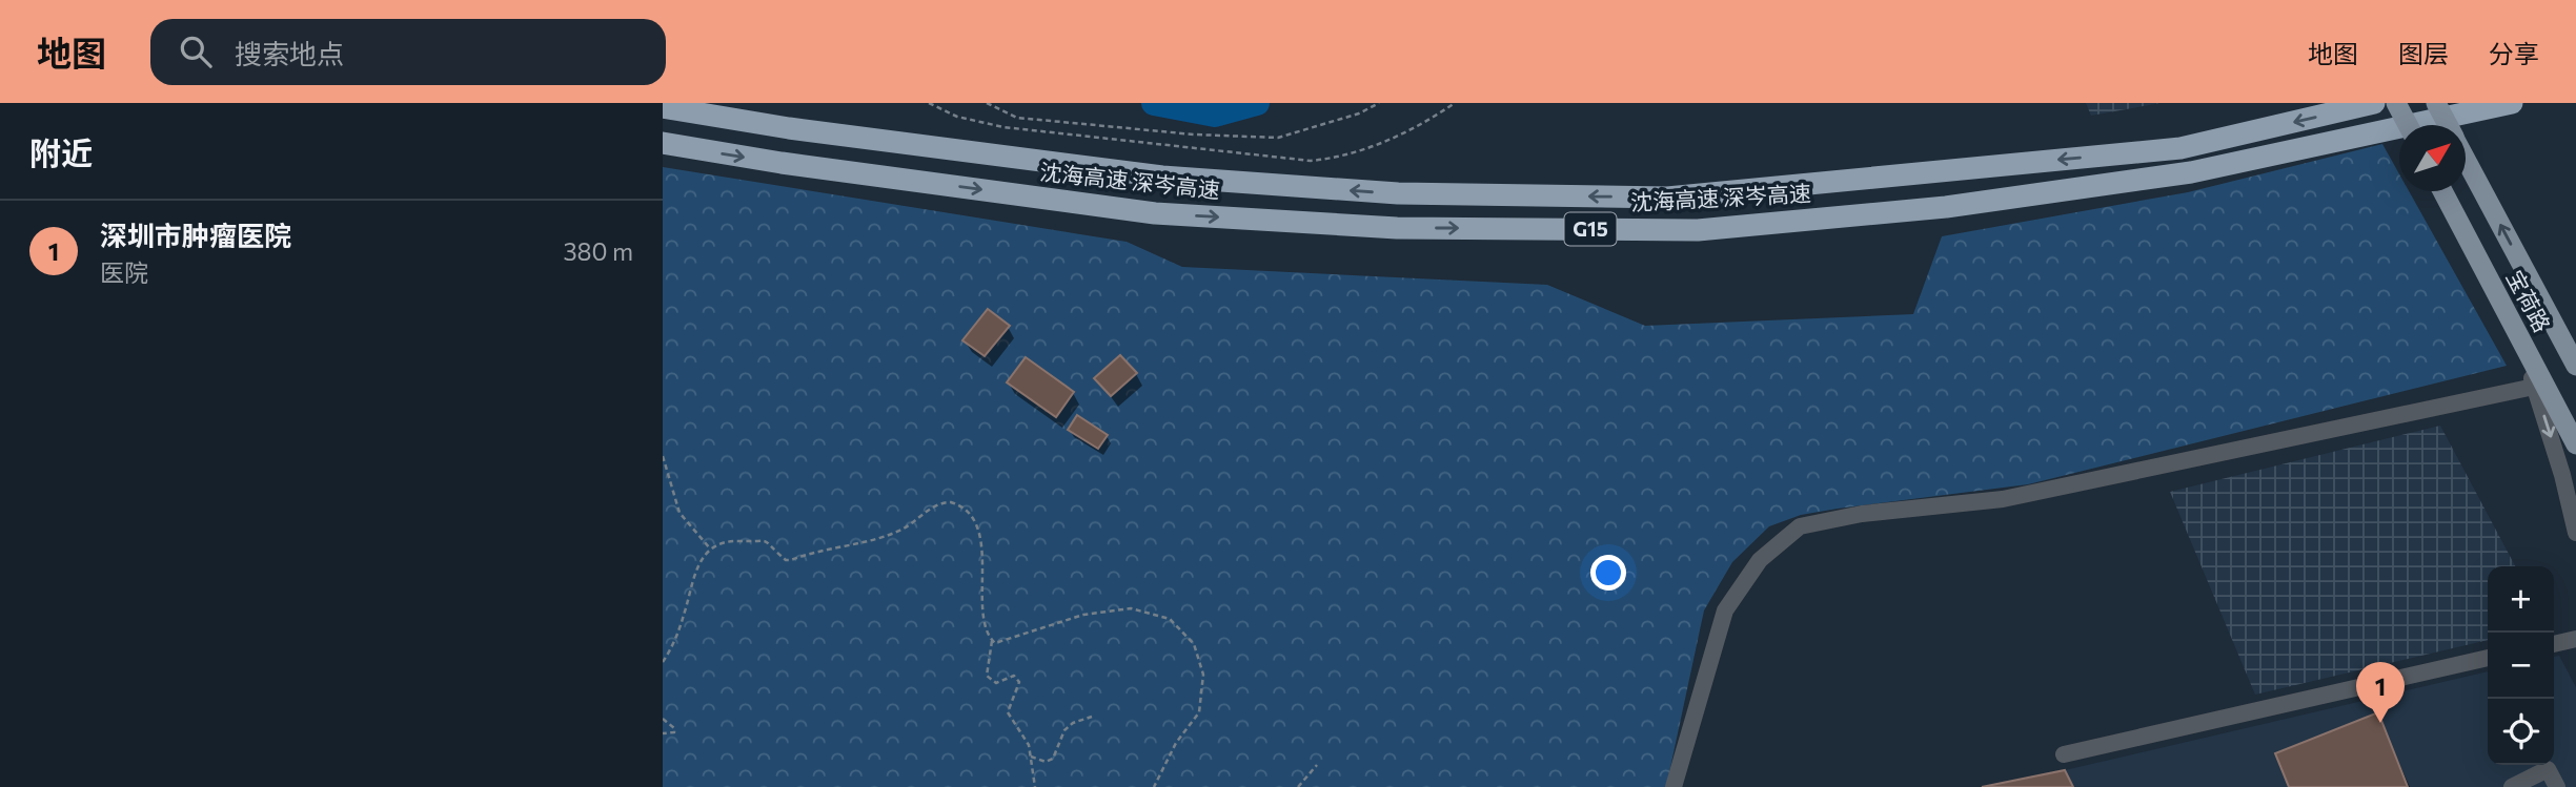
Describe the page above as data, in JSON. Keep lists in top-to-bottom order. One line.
{"streets":{"highway":["沈海高速 深岑高速","G15"],"main road":["宝荷路"]},"north":"top right","page":{"header":"地图","search":"搜索地点","nav":["地图","图层","分享"],"heading":"附近","list":[{"mark":"1","name":"深圳市肿瘤医院","note":"医院","value":"380 m"}],"map_buttons":["+","−"],"pins":"1"}}
